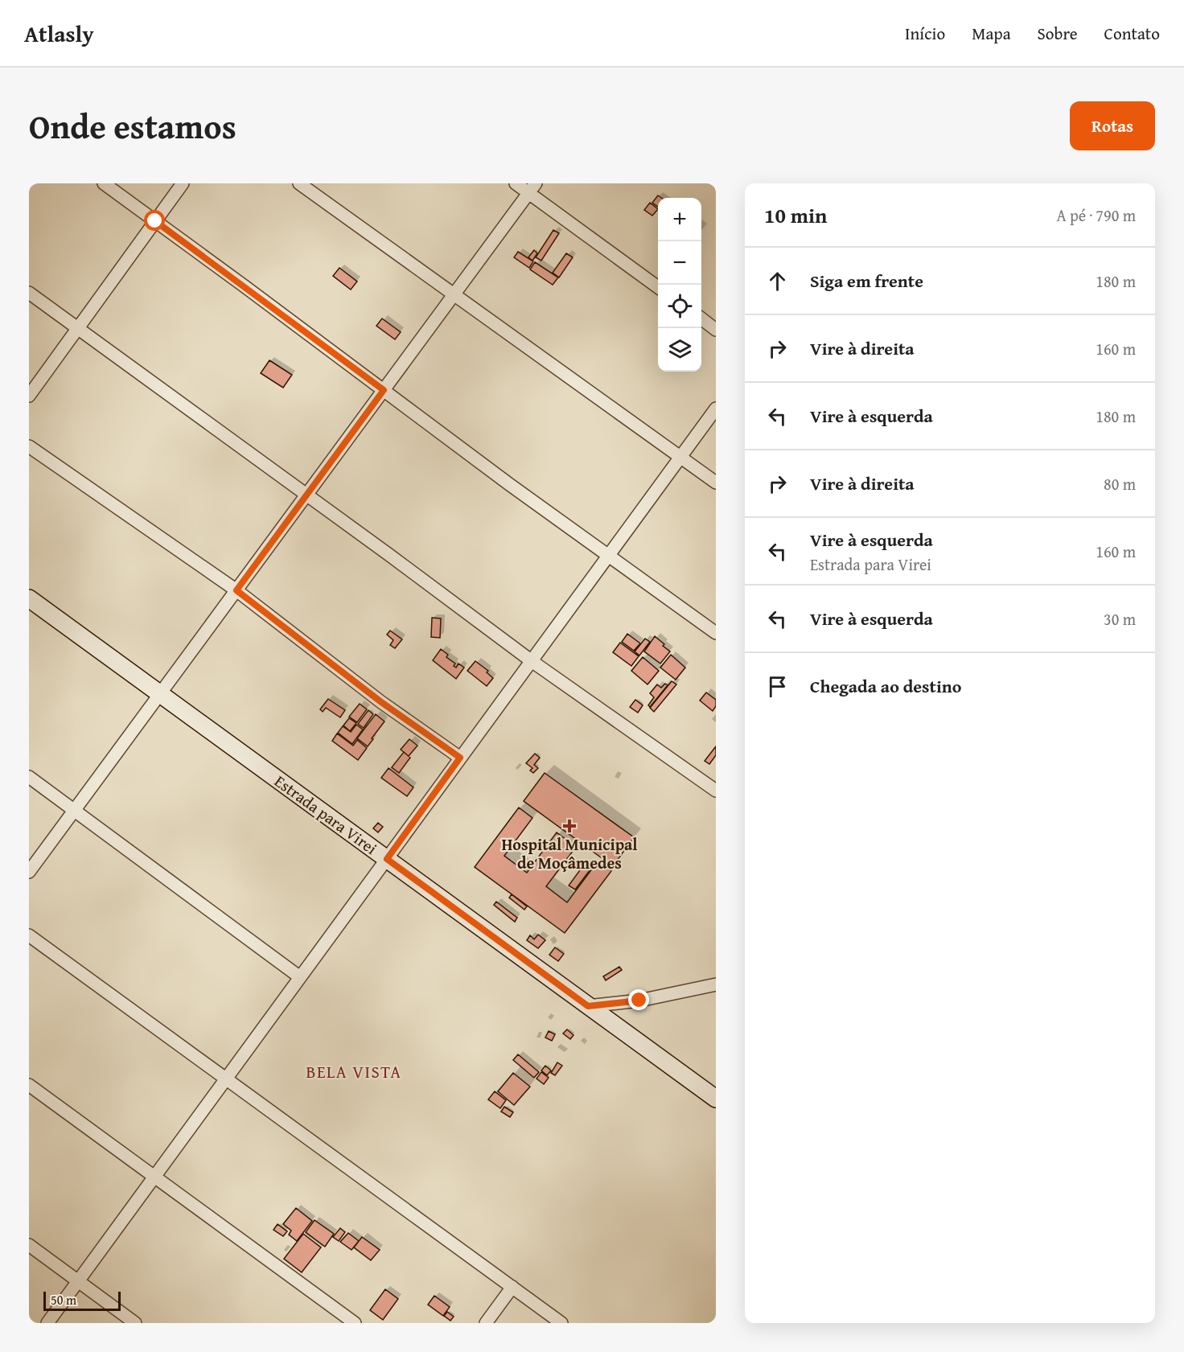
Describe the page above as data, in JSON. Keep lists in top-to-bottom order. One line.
{"streets":{"street":["Estrada para Virei"]},"districts":["BELA VISTA"],"places":{"health":["Hospital Municipal de Moçâmedes"]},"scale_bar":"50 m","page":{"header":"Atlasly","nav":["Início","Mapa","Sobre","Contato"],"title":"Onde estamos","buttons":"Rotas","heading":["10 min","A pé · 790 m"],"map_buttons":["+","−"],"list":[["Siga em frente","180 m"],["Vire à direita","160 m"],["Vire à esquerda","180 m"],["Vire à direita","80 m"],["Vire à esquerda","Estrada para Virei","160 m"],["Vire à esquerda","30 m"],"Chegada ao destino"],"scale":"50 m"}}
